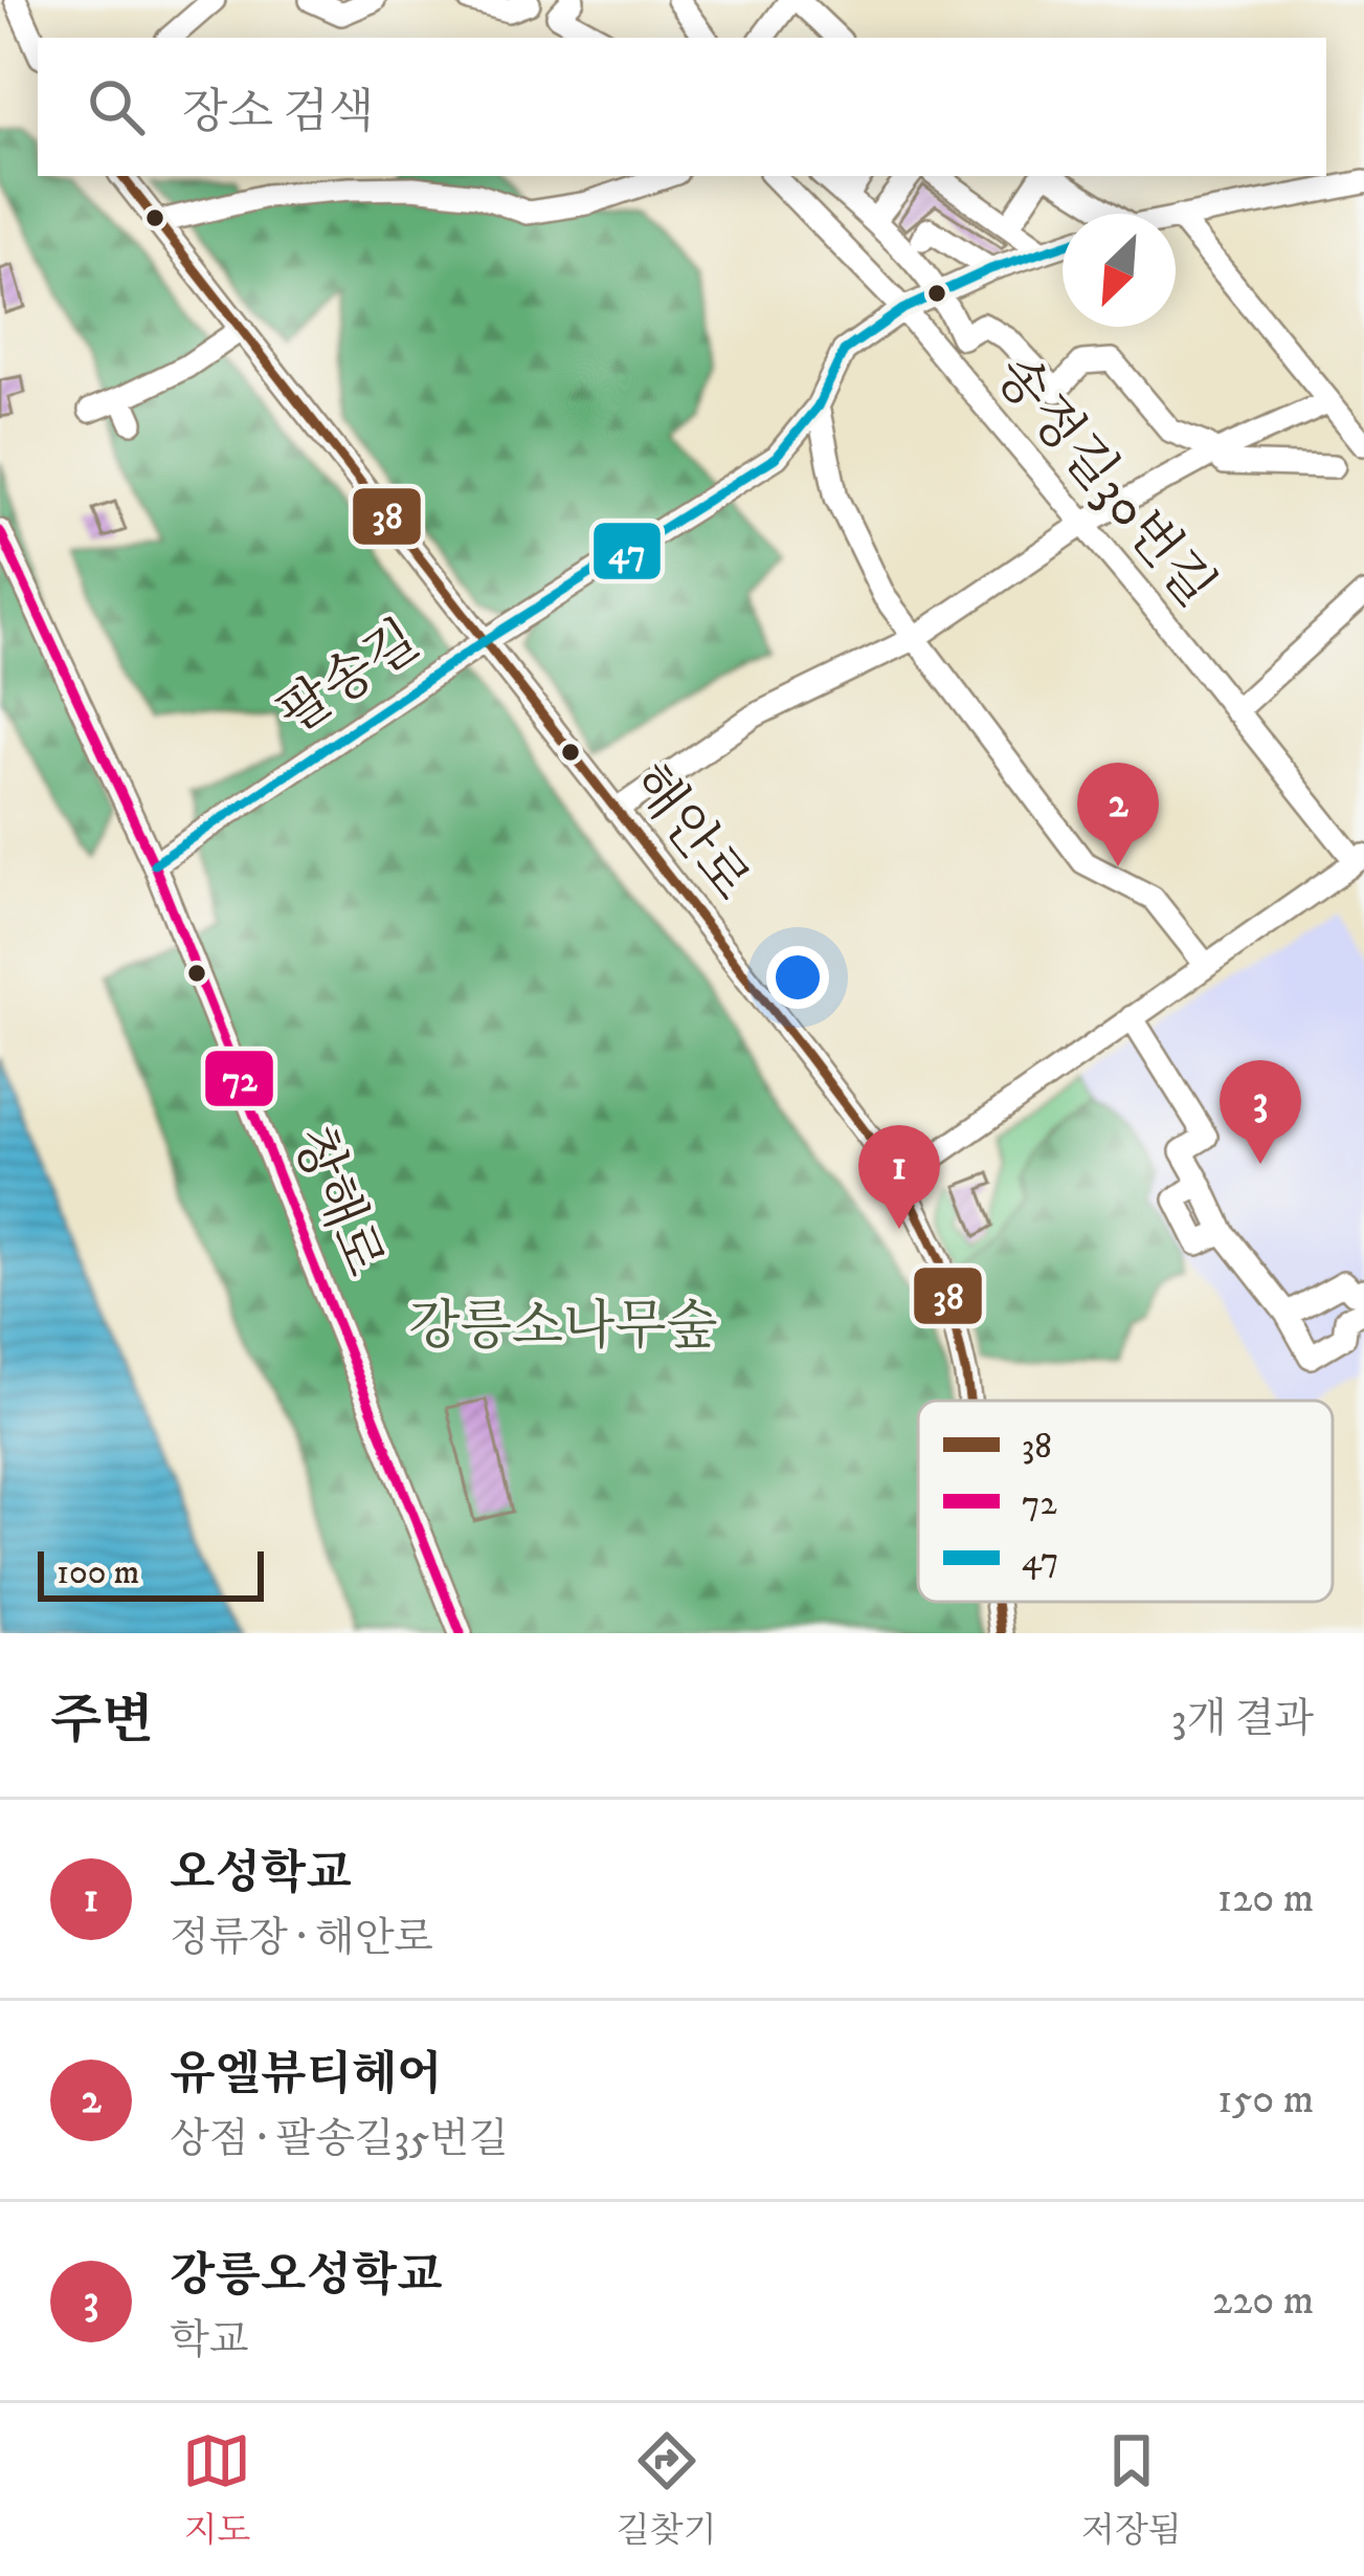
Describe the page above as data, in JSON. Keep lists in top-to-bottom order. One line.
{"streets":{"street":["송정길30번길","팔송길","해안로","창해로"]},"crossings":[["송정길30번길","팔송길"],["팔송길","해안로"],["팔송길","창해로"]],"parks":["강릉소나무숲"],"lines":["transit line 38","transit line 47","transit line 72"],"legend":["38","72","47"],"scale_bar":"100 m","north":"bottom left","page":{"search":"장소 검색","pins":["2","3","1"],"scale":"100 m","heading":["주변","3개 결과"],"list":[{"mark":"1","name":"오성학교","note":"정류장 · 해안로","value":"120 m"},{"mark":"2","name":"유엘뷰티헤어","note":"상점 · 팔송길35번길","value":"150 m"},{"mark":"3","name":"강릉오성학교","note":"학교","value":"220 m"}],"nav":["지도","길찾기","저장됨"]}}
